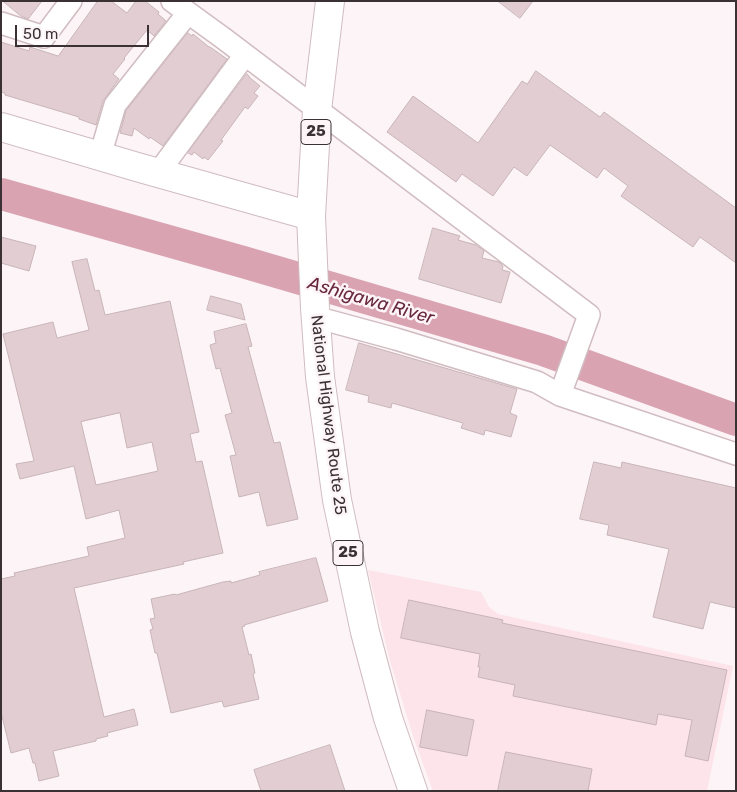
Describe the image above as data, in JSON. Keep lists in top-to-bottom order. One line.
{"streets":{"main road":["25","National Highway Route 25"]},"water":["Ashigawa River"],"scale_bar":"50 m"}
